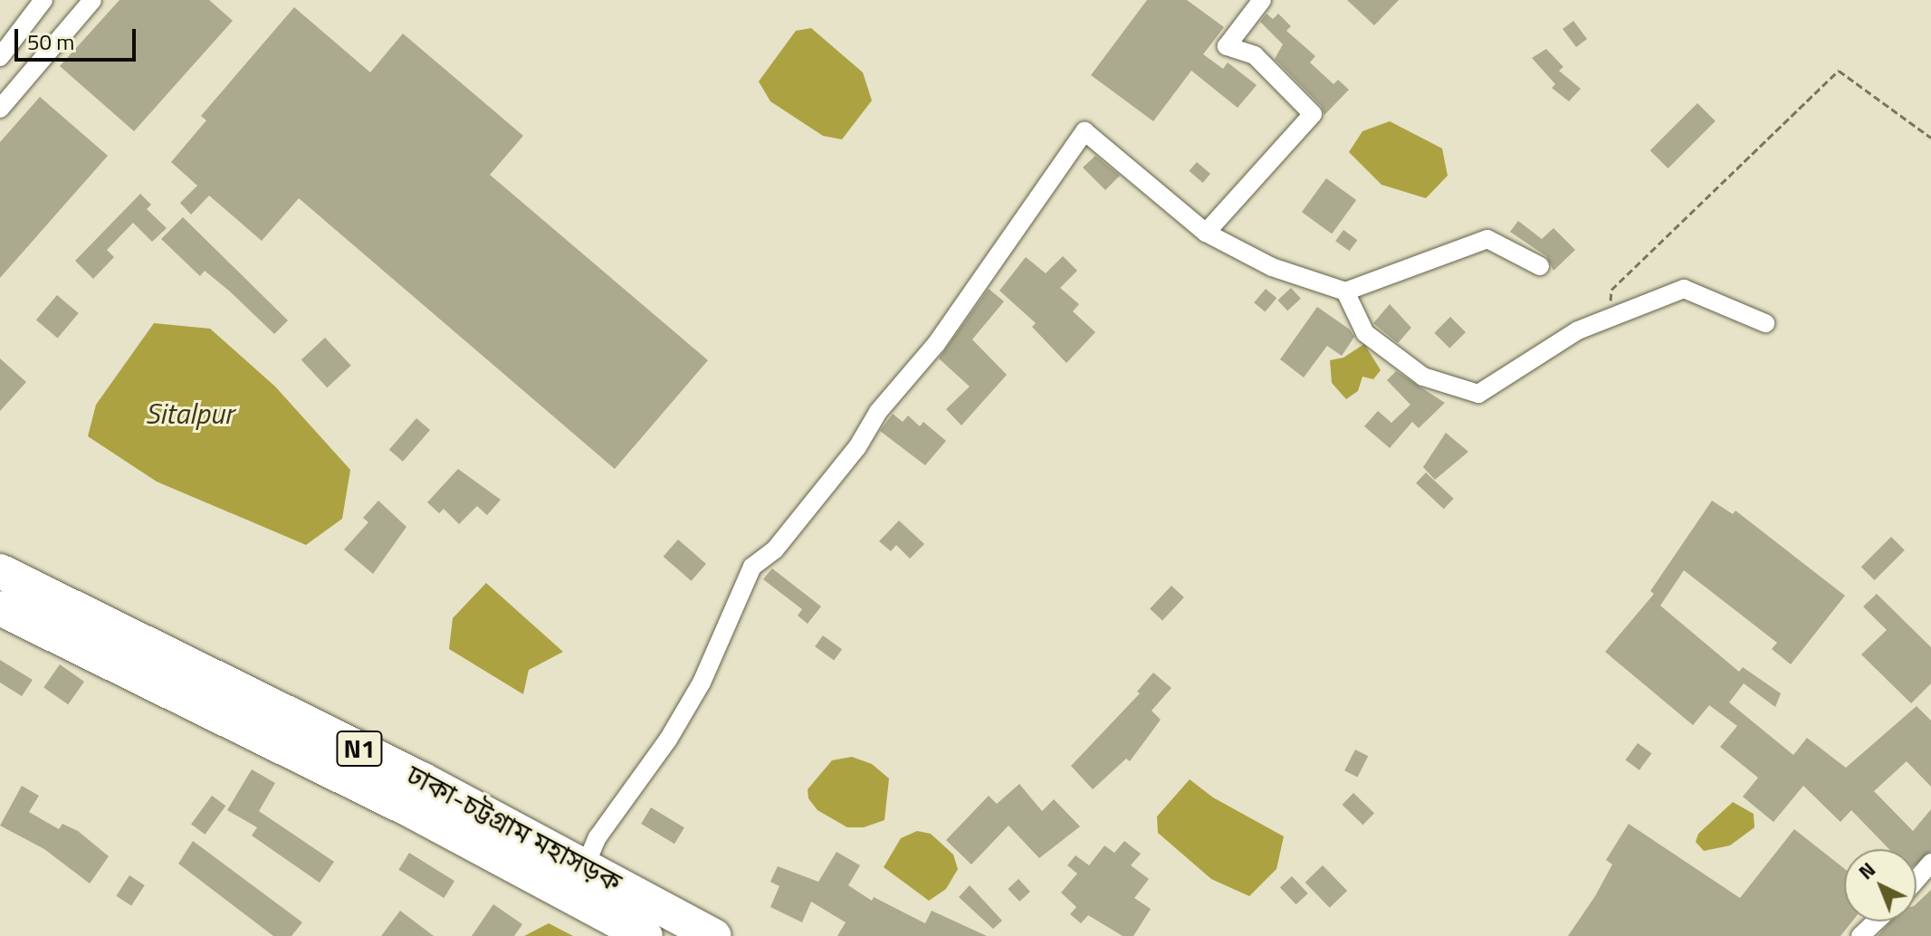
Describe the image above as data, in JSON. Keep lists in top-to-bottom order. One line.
{"streets":{"highway":["N1","ঢাকা-চট্টগ্রাম মহাসড়ক"]},"water":["Sitalpur"],"scale_bar":"50 m","north":"top left"}
